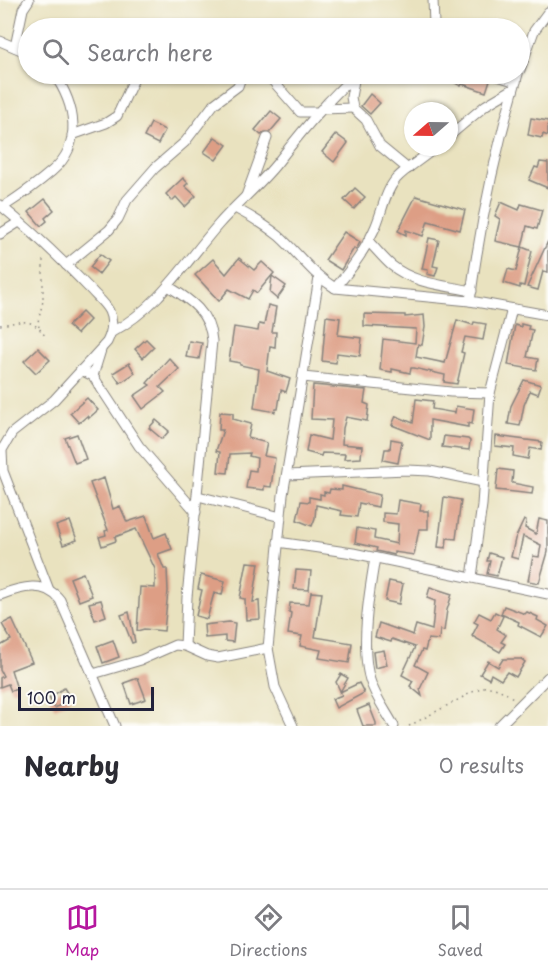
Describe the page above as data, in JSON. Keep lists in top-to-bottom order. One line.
{"scale_bar":"100 m","north":"left","page":{"search":"Search here","scale":"100 m","heading":["Nearby","0 results"],"nav":["Map","Directions","Saved"]}}
